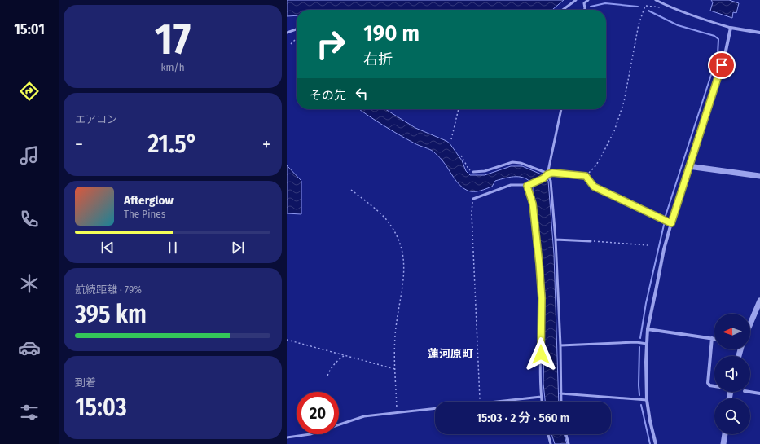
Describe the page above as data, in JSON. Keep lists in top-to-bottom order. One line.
{"districts":["蓮河原町"],"north":"left","page":{"tabs":"15:01","tile":[["17","km/h"],"エアコン",["航続距離 · 79%","395 km"],["到着","15:03"]],"turn":["190 m","右折"],"then":"その先","heat":["−","21.5°","+"],"song":["Afterglow","The Pines"],"limit":"20","trip":"15:03 · 2 分 · 560 m"}}
